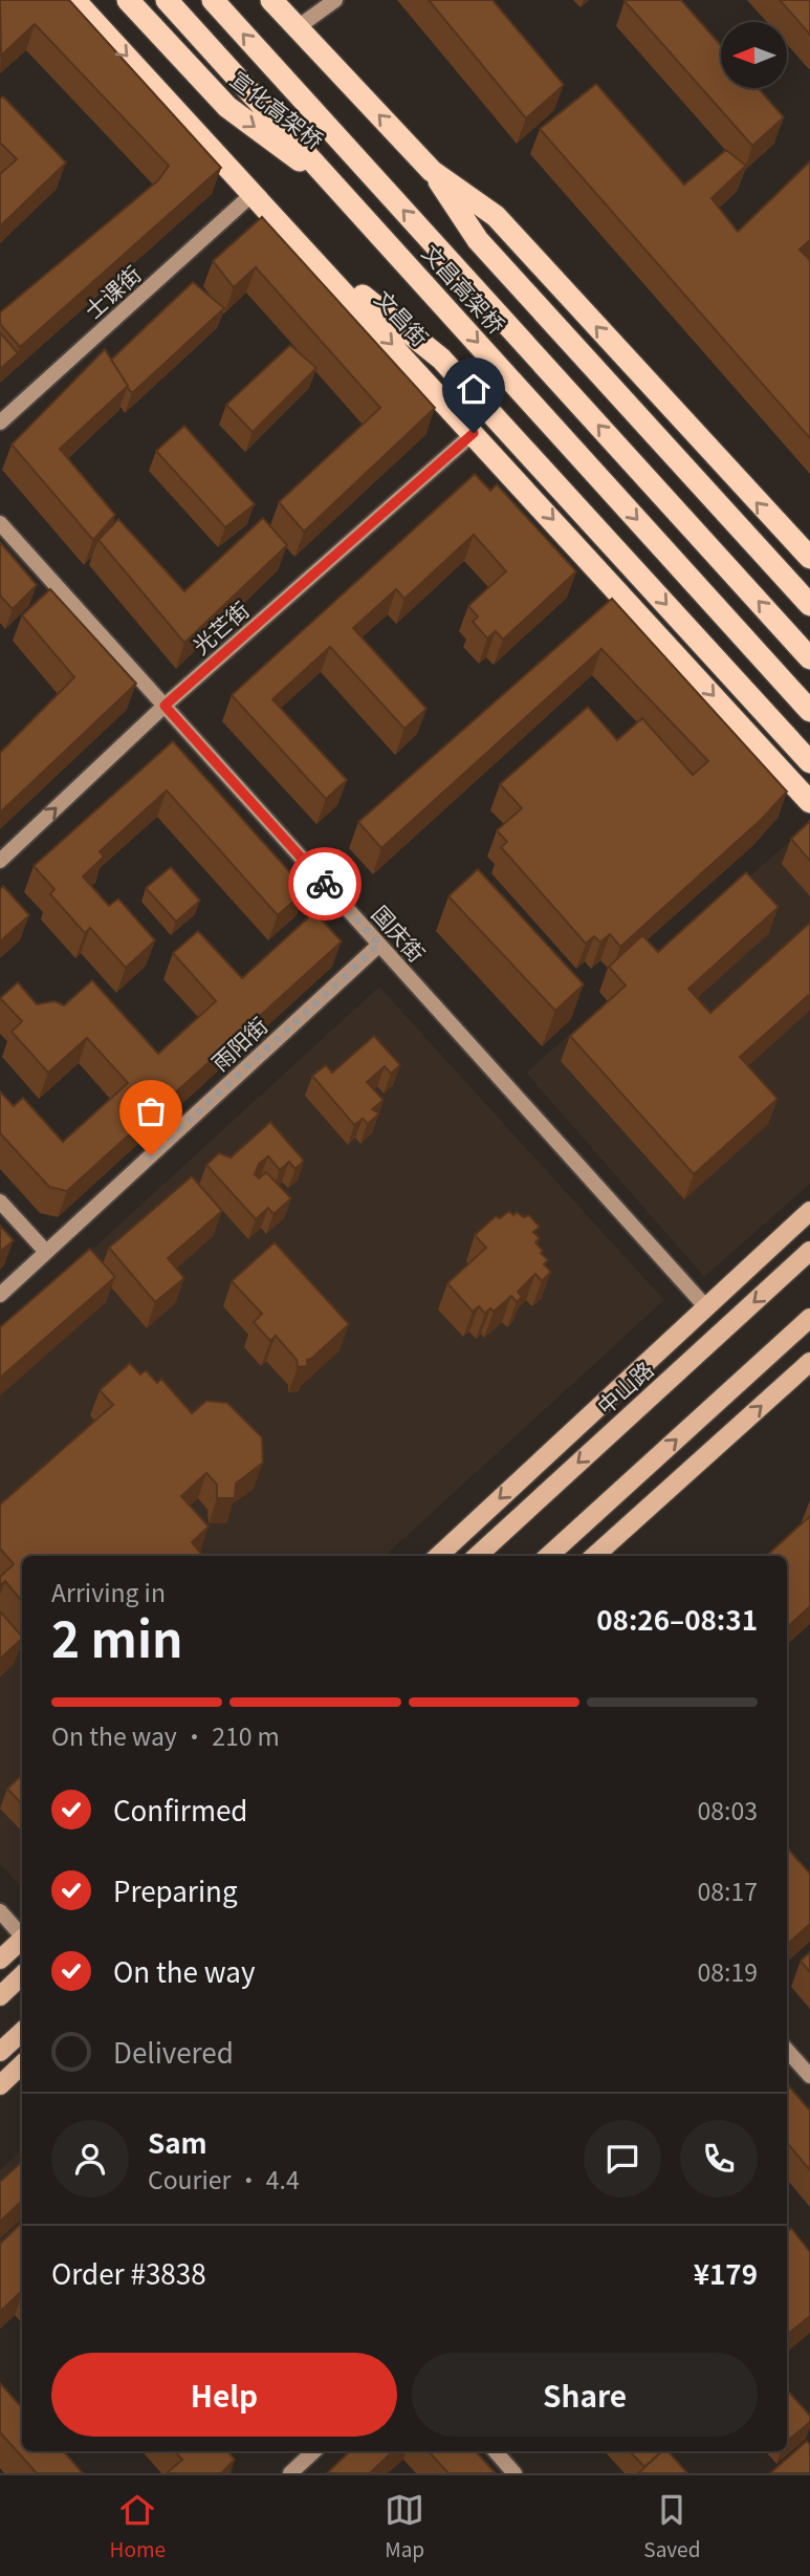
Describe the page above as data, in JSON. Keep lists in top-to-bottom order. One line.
{"streets":{"highway":["宣化高架桥","文昌高架桥","文昌街"],"main road":["中山路"],"street":["士课街","光芒街","国庆街","雨阳街"]},"crossings":[["宣化高架桥","文昌高架桥"],["士课街","文昌街"],["文昌街","光芒街"],["光芒街","国庆街"],["国庆街","雨阳街"]],"one_way":["光芒街"],"north":"left","page":{"heading":["2 min","Arriving in","08:26–08:31"],"panel":["Sam","Courier · 4.4","Order #3838","¥179"],"bar":"On the way · 210 m","list":[["Confirmed","08:03"],["Preparing","08:17"],["On the way","08:19"],"Delivered"],"buttons":["Help","Share"],"tabs":["Home","Map","Saved"]}}
